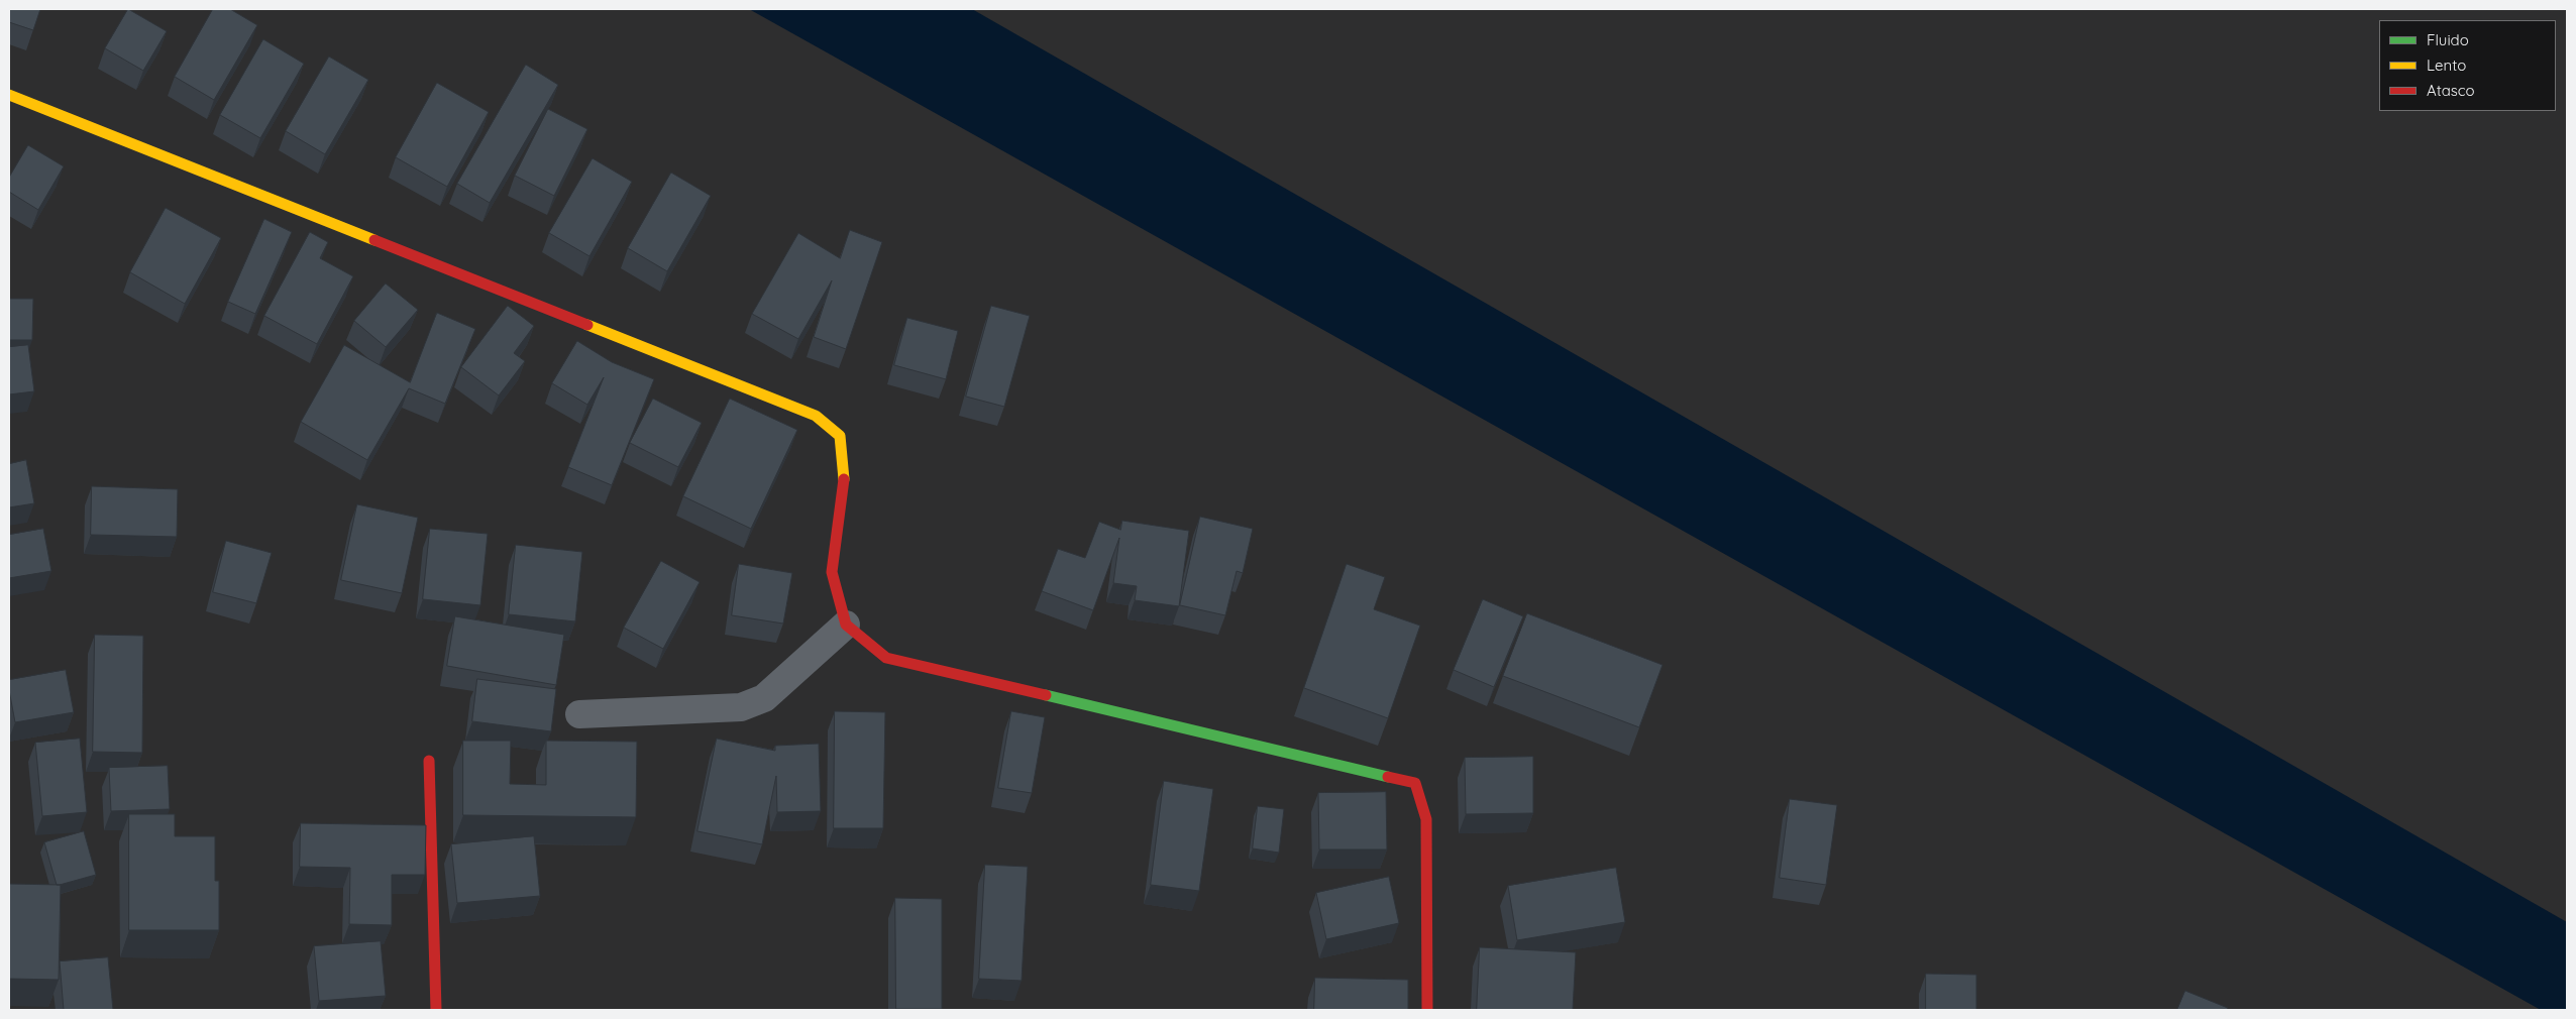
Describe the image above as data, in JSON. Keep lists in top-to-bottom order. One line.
{"legend":["Fluido","Lento","Atasco"]}
